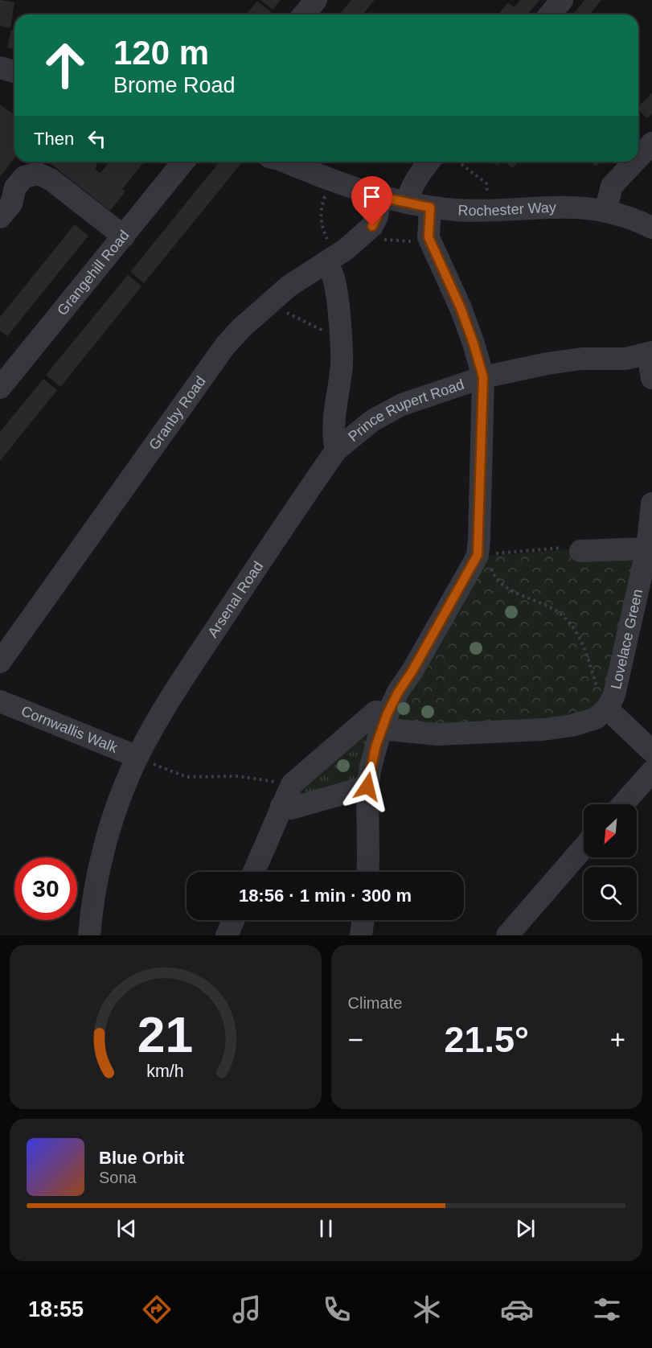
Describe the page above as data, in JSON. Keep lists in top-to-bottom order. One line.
{"streets":{"street":["Rochester Way","Grangehill Road","Granby Road","Prince Rupert Road","Arsenal Road","Lovelace Green","Cornwallis Walk"]},"crossings":[["Rochester Way","Granby Road"],["Prince Rupert Road","Arsenal Road"],["Arsenal Road","Cornwallis Walk"]],"north":"bottom left","page":{"turn":["120 m","Brome Road"],"then":"Then","limit":"30","trip":"18:56 · 1 min · 300 m","tile":"Climate","heat":["−","21.5°","+"],"song":["Blue Orbit","Sona"],"tabs":"18:55","gauge":["21","km/h"]}}
